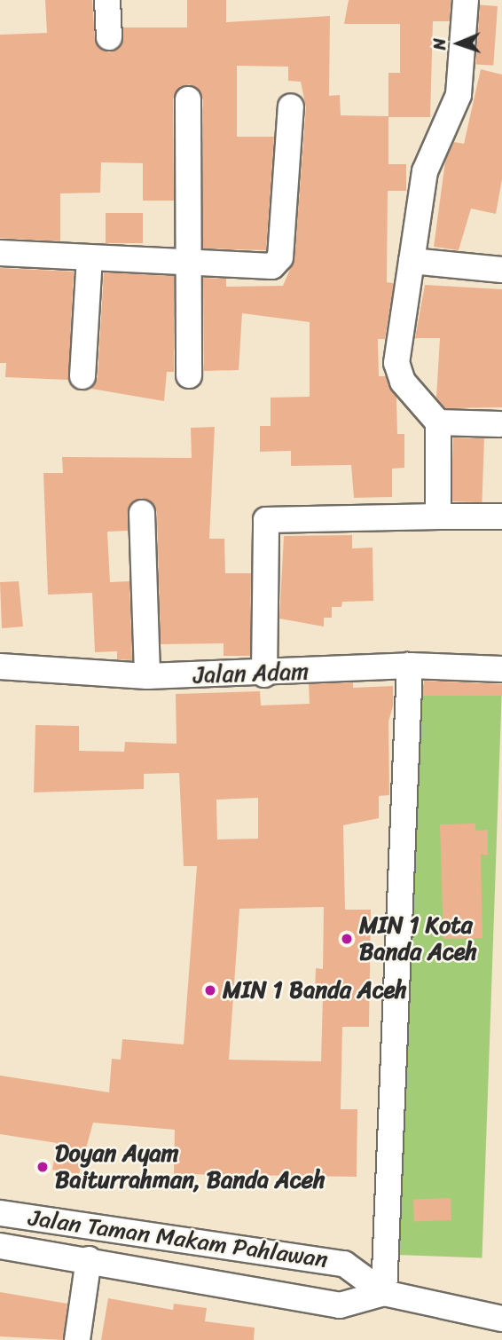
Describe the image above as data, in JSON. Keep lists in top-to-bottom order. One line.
{"streets":{"street":["Jalan Adam","Jalan Taman Makam Pahlawan"]},"places":["MIN 1 Kota Banda Aceh","MIN 1 Banda Aceh","Doyan Ayam Baiturrahman, Banda Aceh"],"north":"left"}
